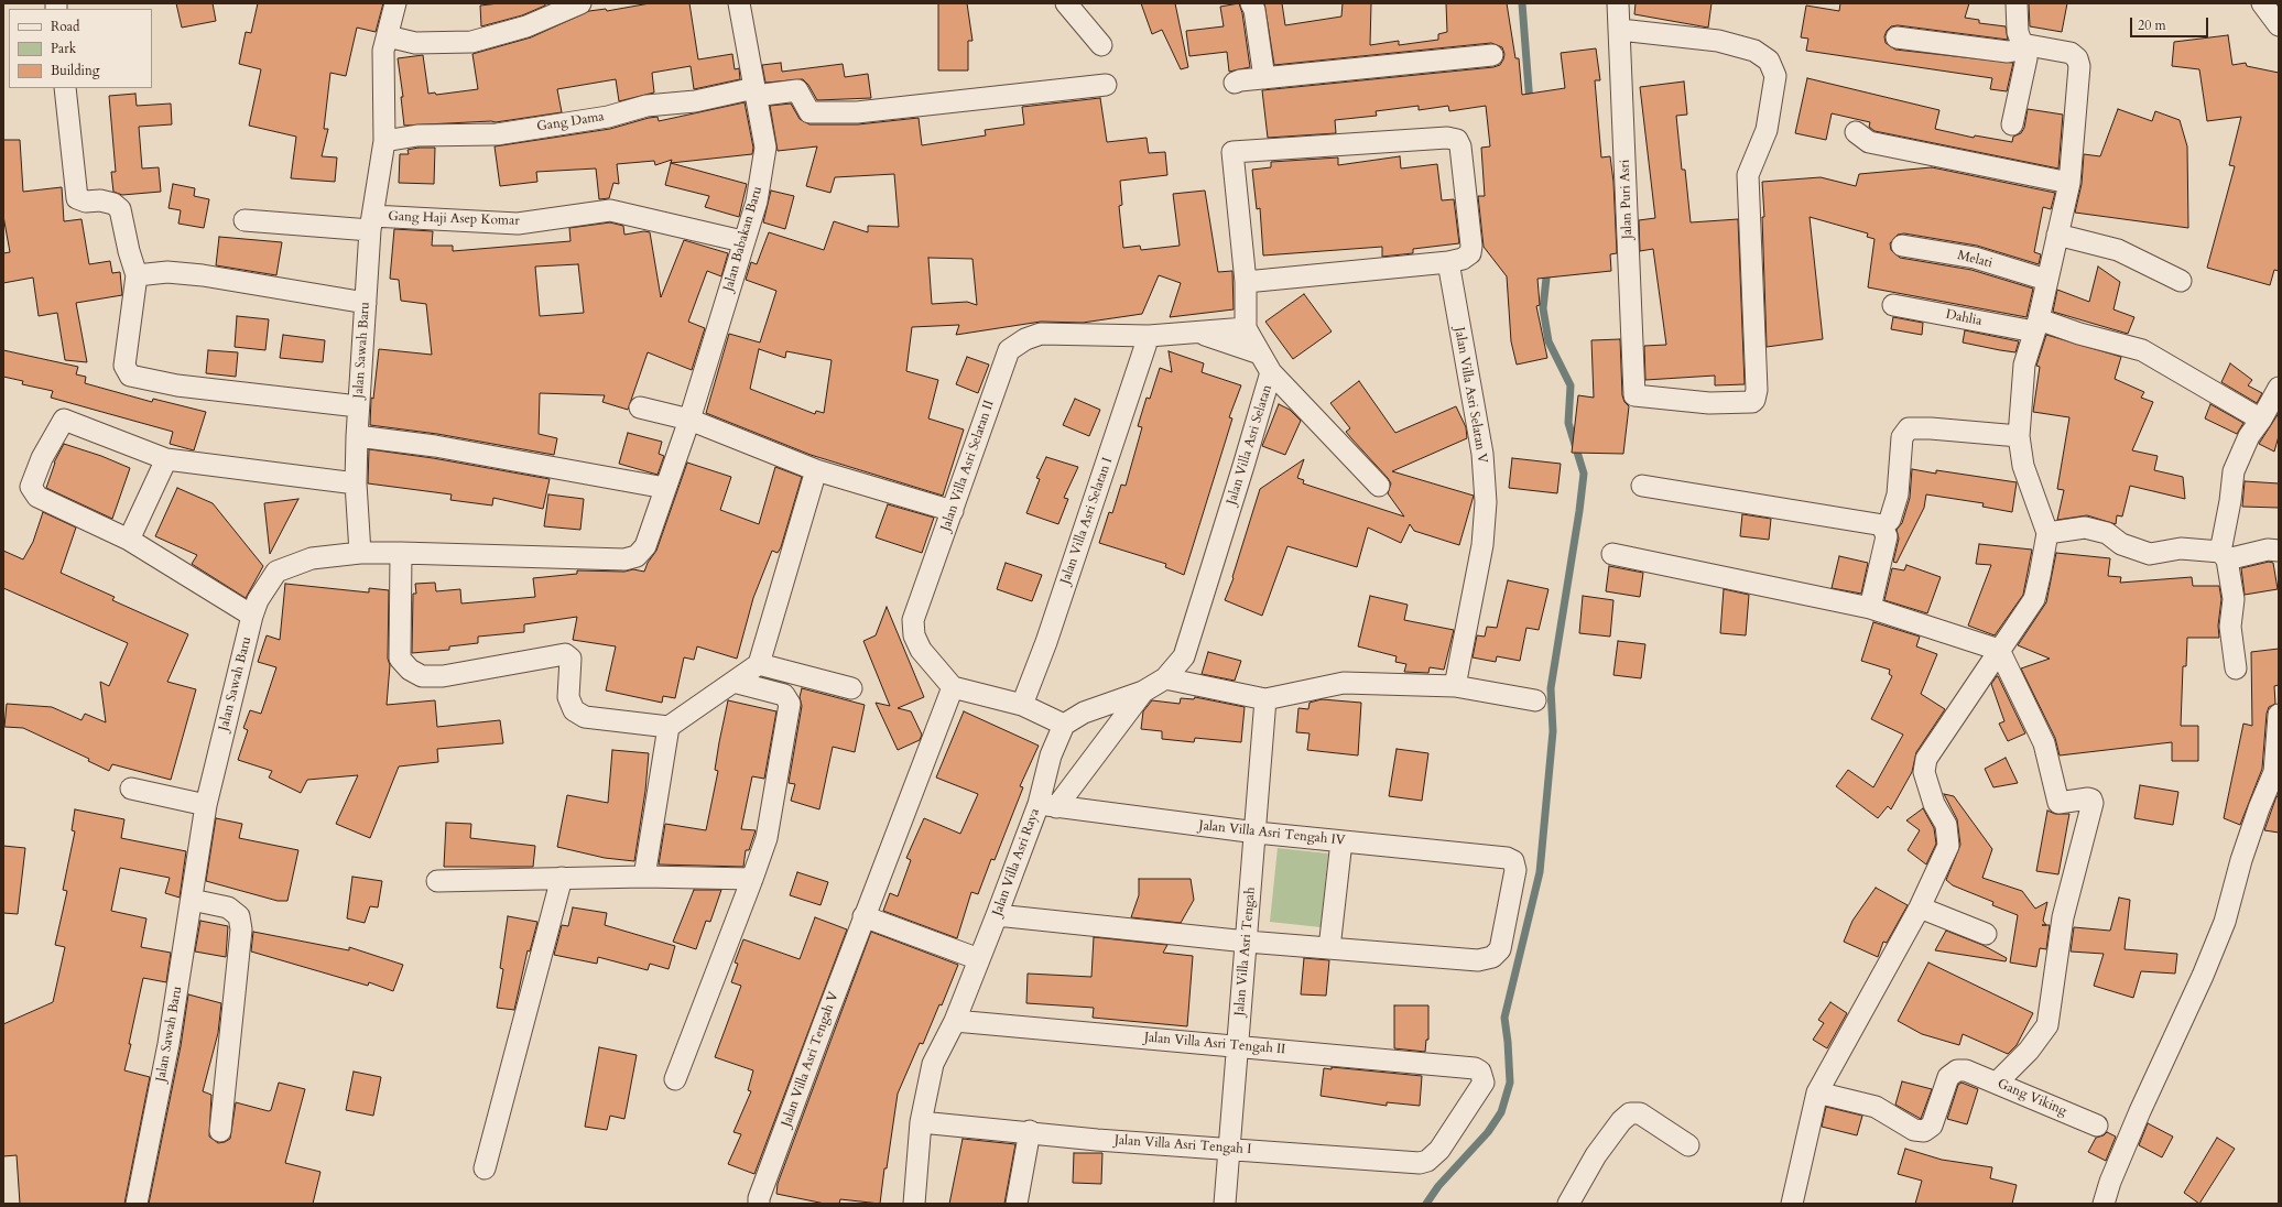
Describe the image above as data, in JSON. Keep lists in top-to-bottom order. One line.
{"streets":{"street":["Gang Dama","Jalan Puri Asri","Gang Haji Asep Komar","Jalan Babakan Baru","Melati","Dahlia","Jalan Sawah Baru","Jalan Villa Asri Selatan V","Jalan Villa Asri Selatan","Jalan Villa Asri Selatan II","Jalan Villa Asri Selatan I","Jalan Villa Asri Tengah IV","Jalan Villa Asri Raya","Jalan Villa Asri Tengah","Jalan Villa Asri Tengah II","Jalan Villa Asri Tengah V","Gang Viking","Jalan Villa Asri Tengah I"]},"crossings":[["Gang Dama","Jalan Babakan Baru"],["Gang Dama","Jalan Sawah Baru"],["Gang Haji Asep Komar","Jalan Babakan Baru"],["Gang Haji Asep Komar","Jalan Sawah Baru"],["Jalan Babakan Baru","Jalan Sawah Baru"],["Jalan Villa Asri Selatan","Jalan Villa Asri Selatan II"],["Jalan Villa Asri Selatan II","Jalan Villa Asri Selatan I"],["Jalan Villa Asri Selatan II","Jalan Villa Asri Tengah V"],["Jalan Villa Asri Tengah IV","Jalan Villa Asri Raya"],["Jalan Villa Asri Tengah IV","Jalan Villa Asri Tengah"],["Jalan Villa Asri Raya","Jalan Villa Asri Tengah II"],["Jalan Villa Asri Raya","Jalan Villa Asri Tengah I"],["Jalan Villa Asri Tengah","Jalan Villa Asri Tengah II"],["Jalan Villa Asri Tengah","Jalan Villa Asri Tengah I"],["Jalan Villa Asri Tengah II","Jalan Villa Asri Tengah I"]],"legend":["Road","Park","Building"],"scale_bar":"20 m"}
